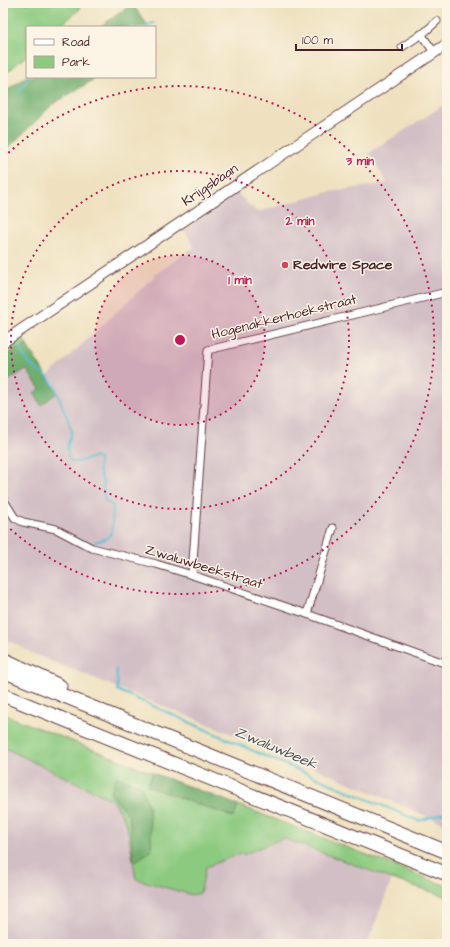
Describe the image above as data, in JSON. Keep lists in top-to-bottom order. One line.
{"streets":{"main road":["Krijgsbaan"],"street":["Hogenakkerhoekstraat","Zwaluwbeekstraat"]},"crossings":[["Hogenakkerhoekstraat","Zwaluwbeekstraat"]],"water":["Zwaluwbeek"],"places":["Redwire Space"],"legend":["Road","Park"],"scale_bar":"100 m","rings":["3 min","2 min","1 min"]}
